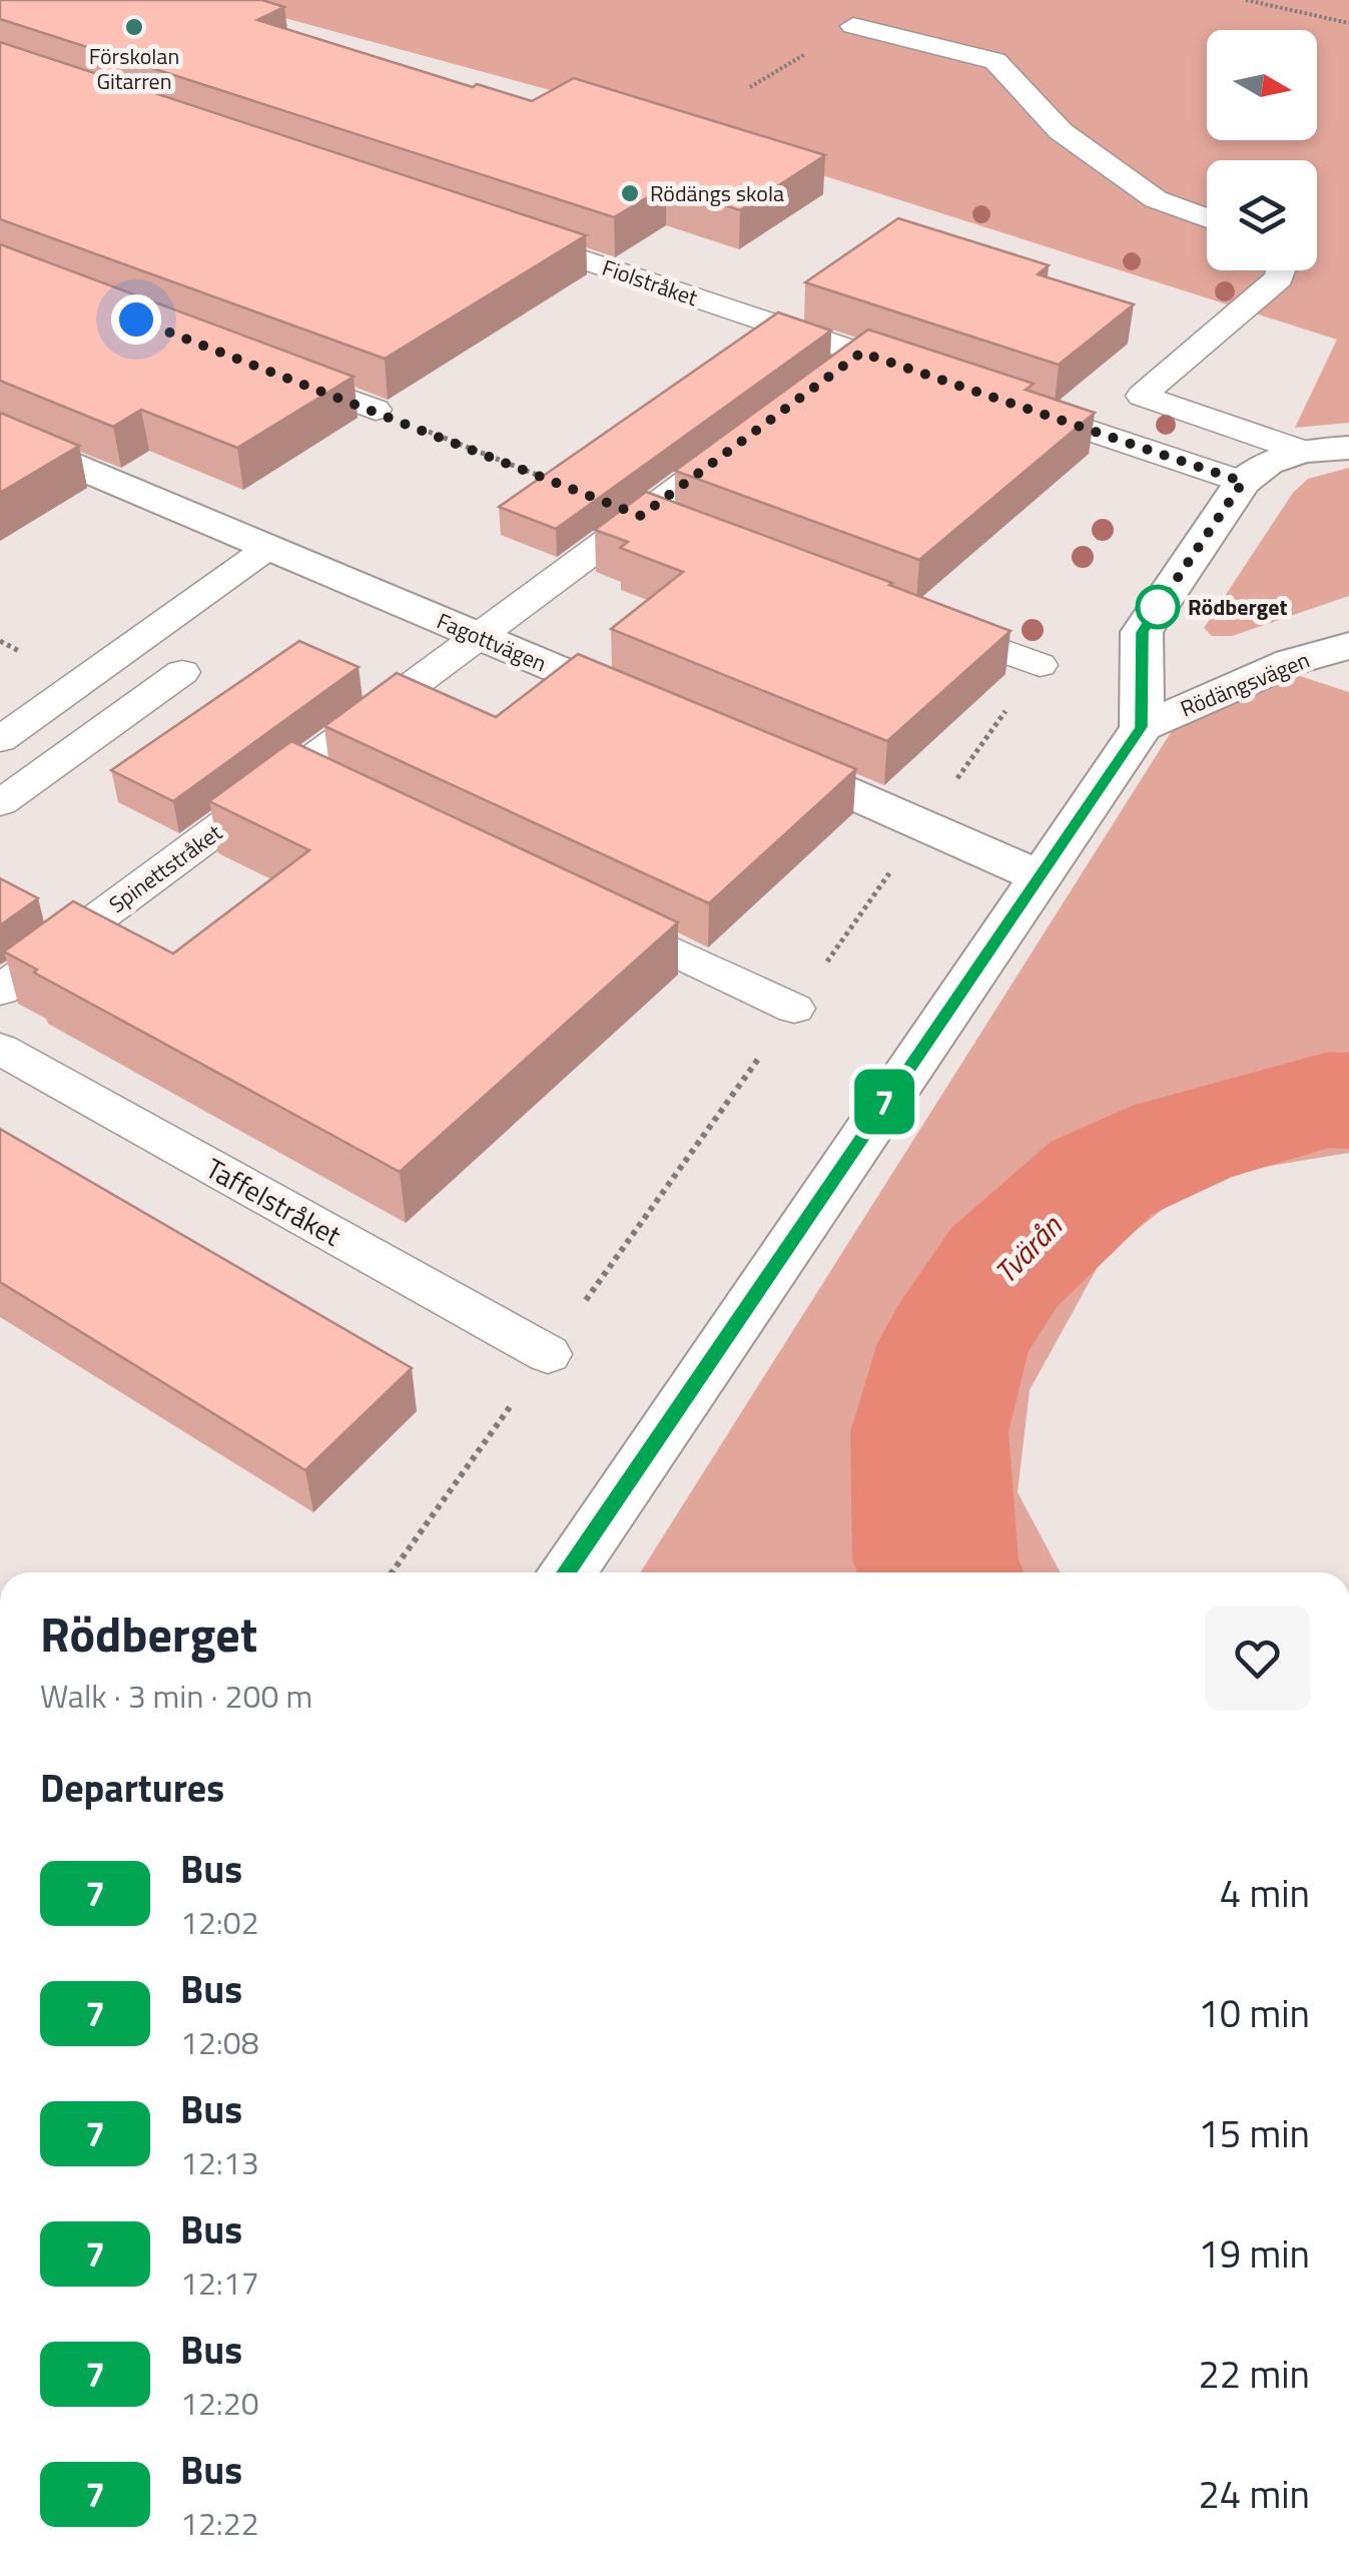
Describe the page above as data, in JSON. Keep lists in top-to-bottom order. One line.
{"streets":{"street":["Fagottvägen","Rödängsvägen"],"lane":["Fiolstråket","Spinettstråket","Taffelstråket"]},"crossings":[["Fagottvägen","Spinettstråket"]],"water":["Tvärån"],"places":["Förskolan Gitarren","Rödängs skola","Rödberget"],"lines":["bus line 7"],"north":"right","page":{"on_map":"7","heading":[["Rödberget","Walk · 3 min · 200 m"],"Departures"],"list":[{"mark":"7","name":"Bus","note":"12:02","value":"4 min"},{"mark":"7","name":"Bus","note":"12:08","value":"10 min"},{"mark":"7","name":"Bus","note":"12:13","value":"15 min"},{"mark":"7","name":"Bus","note":"12:17","value":"19 min"},{"mark":"7","name":"Bus","note":"12:20","value":"22 min"},{"mark":"7","name":"Bus","note":"12:22","value":"24 min"}]}}
